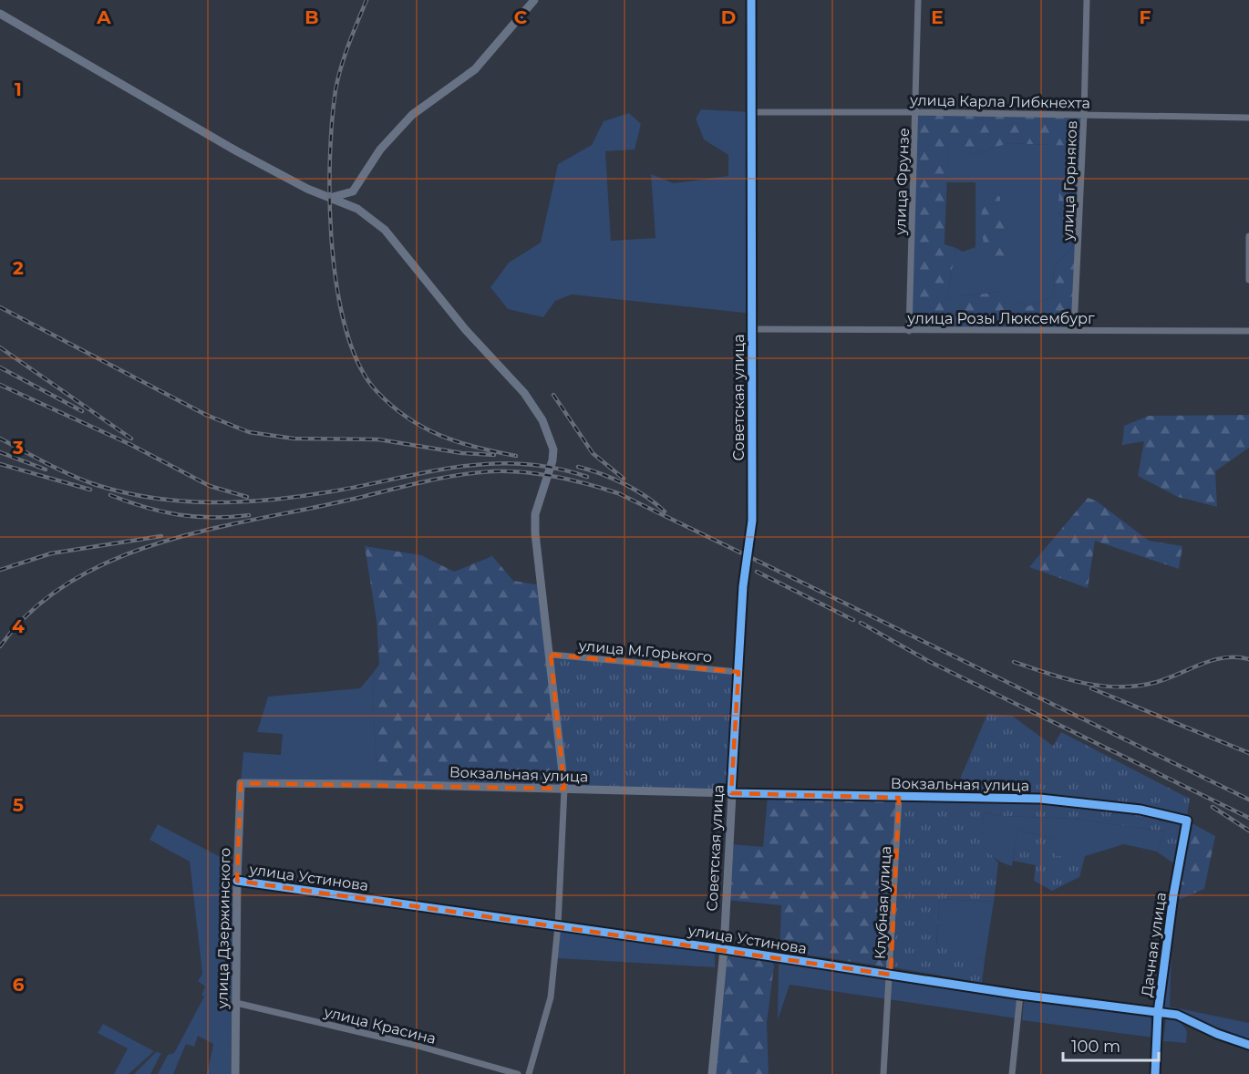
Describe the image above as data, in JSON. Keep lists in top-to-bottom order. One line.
{"streets":{"street":["улица Карла Либкнехта","улица Горняков","улица Фрунзе","улица Розы Люксембург","Советская улица","улица М.Горького","Вокзальная улица","улица Устинова","Клубная улица","улица Дзержинского","Дачная улица","улица Красина"]},"crossings":[["улица Карла Либкнехта","улица Горняков"],["улица Карла Либкнехта","улица Фрунзе"],["улица Карла Либкнехта","Советская улица"],["улица Горняков","улица Розы Люксембург"],["улица Фрунзе","улица Розы Люксембург"],["улица Розы Люксембург","Советская улица"],["Советская улица","улица М.Горького"],["Советская улица","Вокзальная улица"],["Советская улица","улица Устинова"],["Вокзальная улица","Клубная улица"],["Вокзальная улица","улица Дзержинского"],["Вокзальная улица","Дачная улица"],["улица Устинова","Клубная улица"],["улица Устинова","улица Дзержинского"],["улица Устинова","Дачная улица"],["улица Дзержинского","улица Красина"]],"scale_bar":"100 m","grid":{"columns":["A","B","C","D","E","F"],"rows":["1","2","3","4","5","6"]}}
